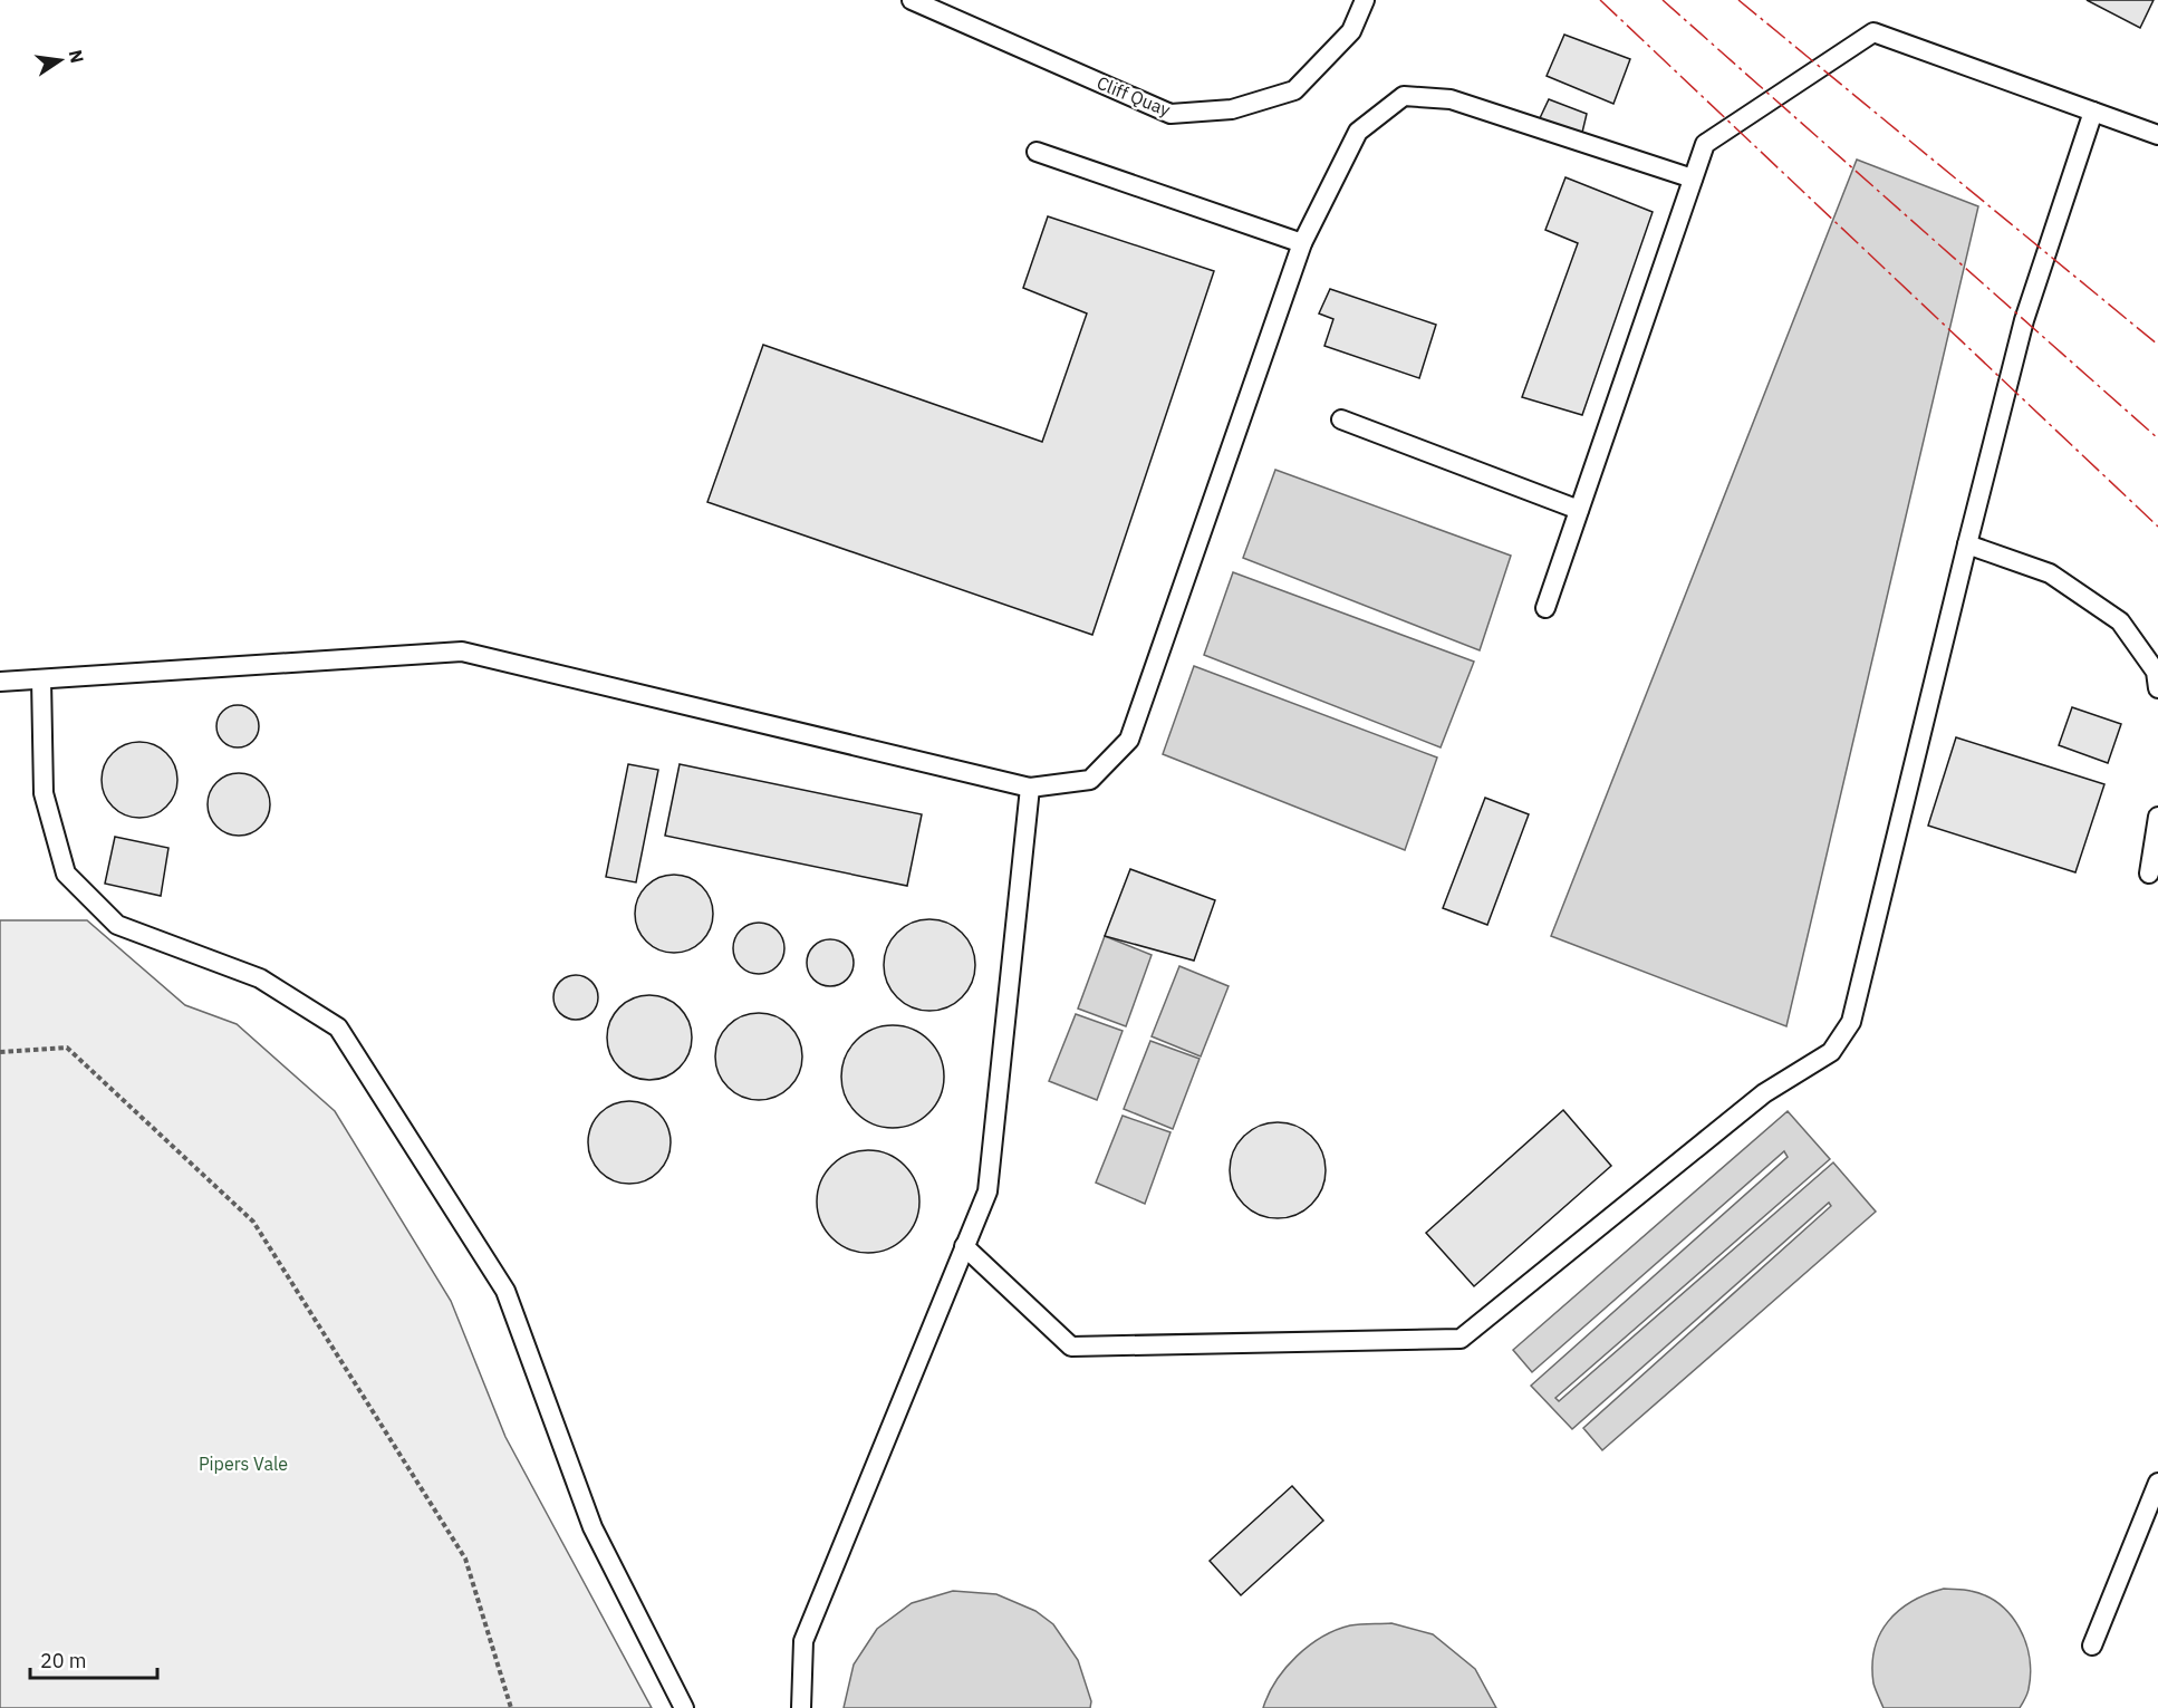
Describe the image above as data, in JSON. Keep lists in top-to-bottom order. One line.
{"streets":{"lane":["Cliff Quay"]},"parks":["Pipers Vale"],"scale_bar":"20 m","north":"right"}
